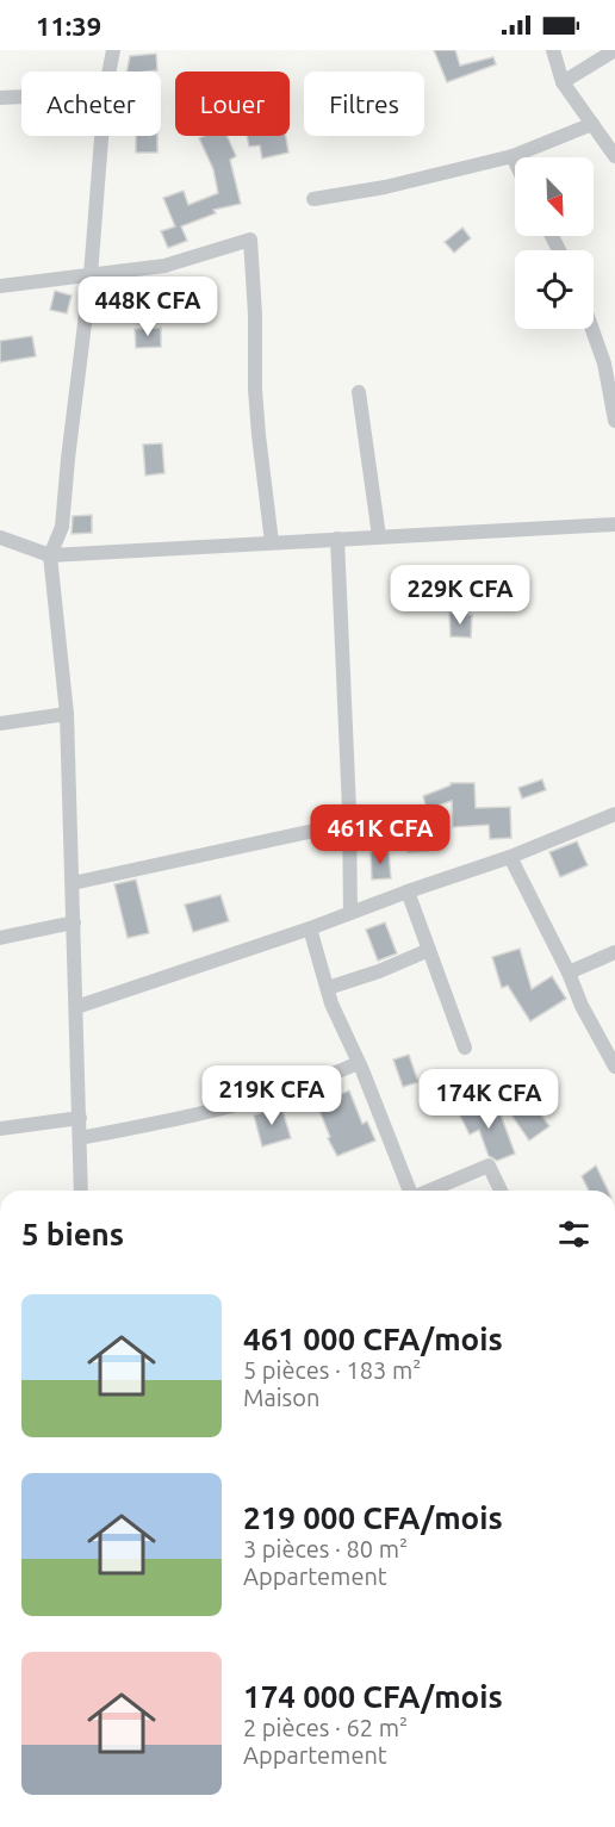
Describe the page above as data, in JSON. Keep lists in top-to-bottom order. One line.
{"north":"bottom right","page":{"status":"11:39","chip":["Acheter","Louer","Filtres"],"price":["448K CFA","229K CFA","461K CFA","219K CFA","174K CFA"],"heading":"5 biens","list":[{"name":"461 000 CFA/mois","note":"5 pièces · 183 m² · Maison"},{"name":"219 000 CFA/mois","note":"3 pièces · 80 m² · Appartement"},{"name":"174 000 CFA/mois","note":"2 pièces · 62 m² · Appartement"}]}}
